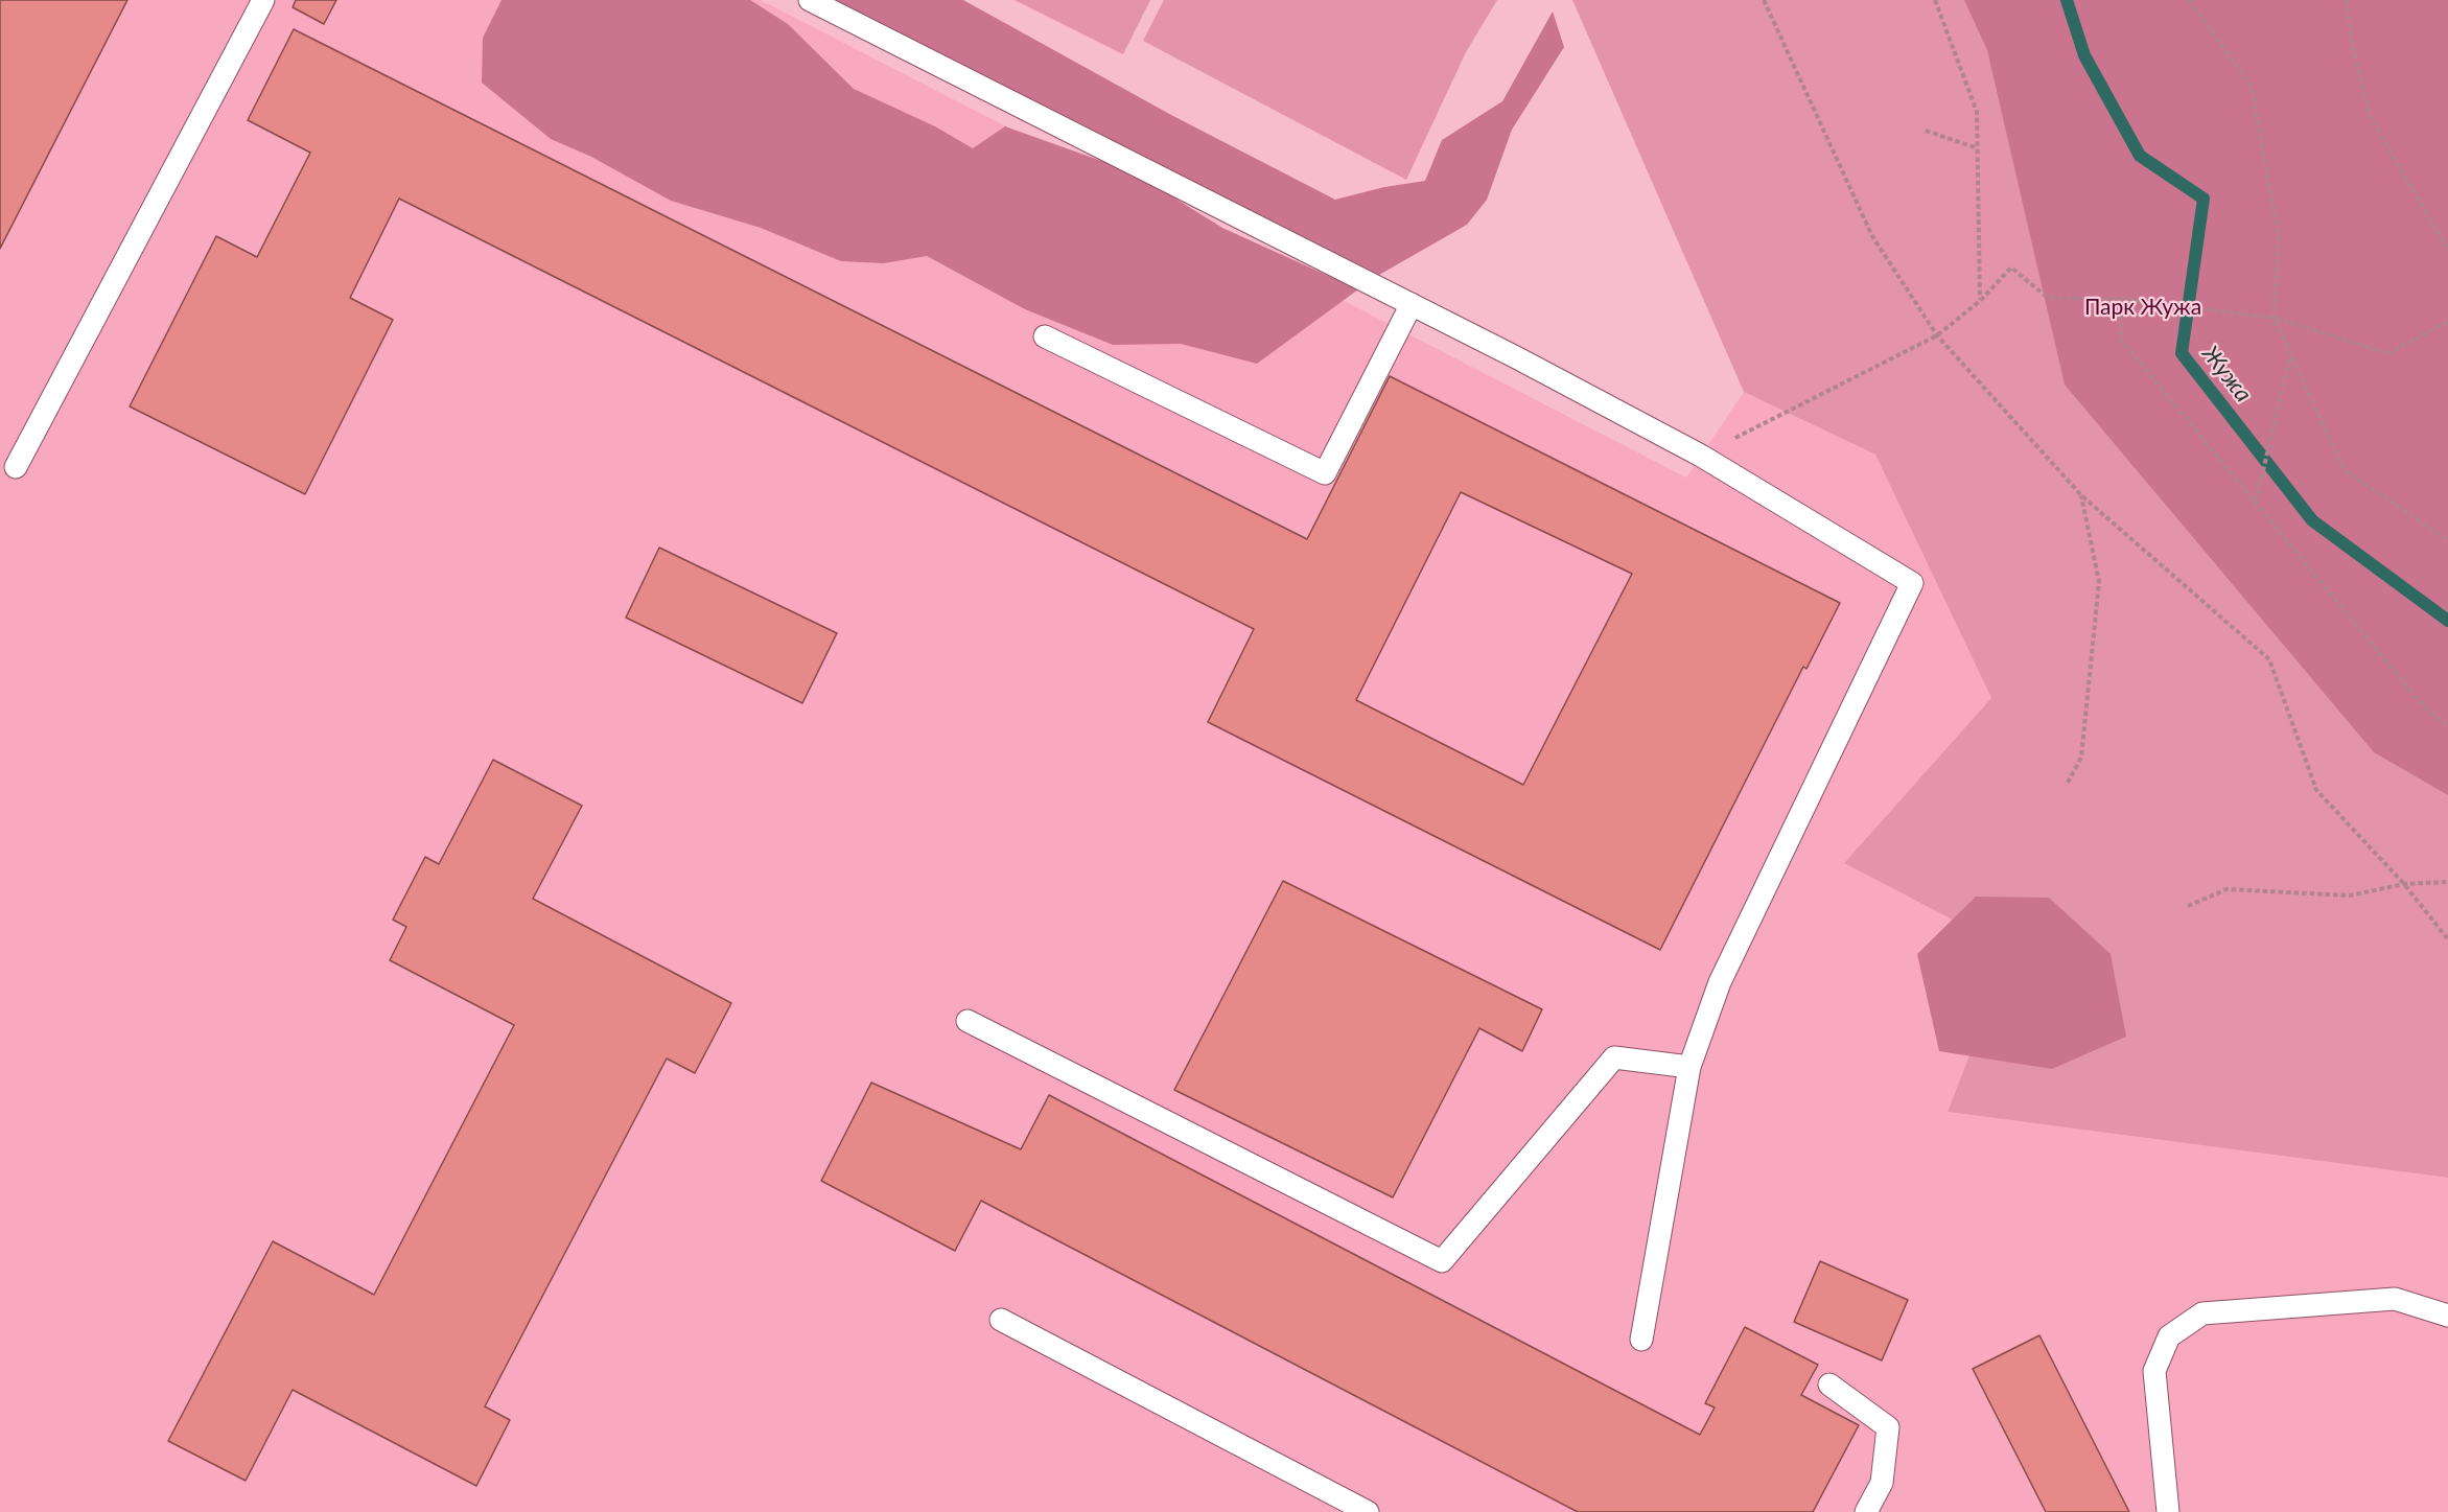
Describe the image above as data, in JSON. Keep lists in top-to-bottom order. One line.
{"water":["Жужа"],"parks":["Парк Жужа"]}
